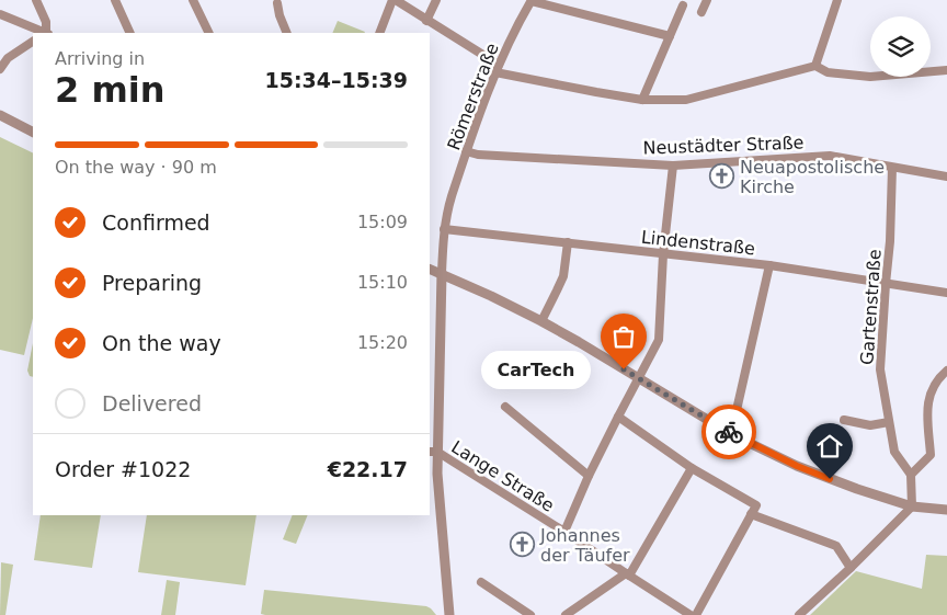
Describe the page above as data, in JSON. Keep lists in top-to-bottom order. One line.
{"streets":{"street":["Römerstraße","Neustädter Straße","Lindenstraße","Gartenstraße","Lange Straße"]},"crossings":[["Römerstraße","Neustädter Straße"],["Römerstraße","Lindenstraße"],["Neustädter Straße","Gartenstraße"],["Lindenstraße","Gartenstraße"]],"places":{"church":["Neuapostolische Kirche","Johannes der Täufer"],"other":["CarTech"]},"page":{"heading":["2 min","Arriving in","15:34–15:39"],"panel":["Order #1022","€22.17"],"bar":"On the way · 90 m","list":[["Confirmed","15:09"],["Preparing","15:10"],["On the way","15:20"],"Delivered"],"bubble":"CarTech"}}
